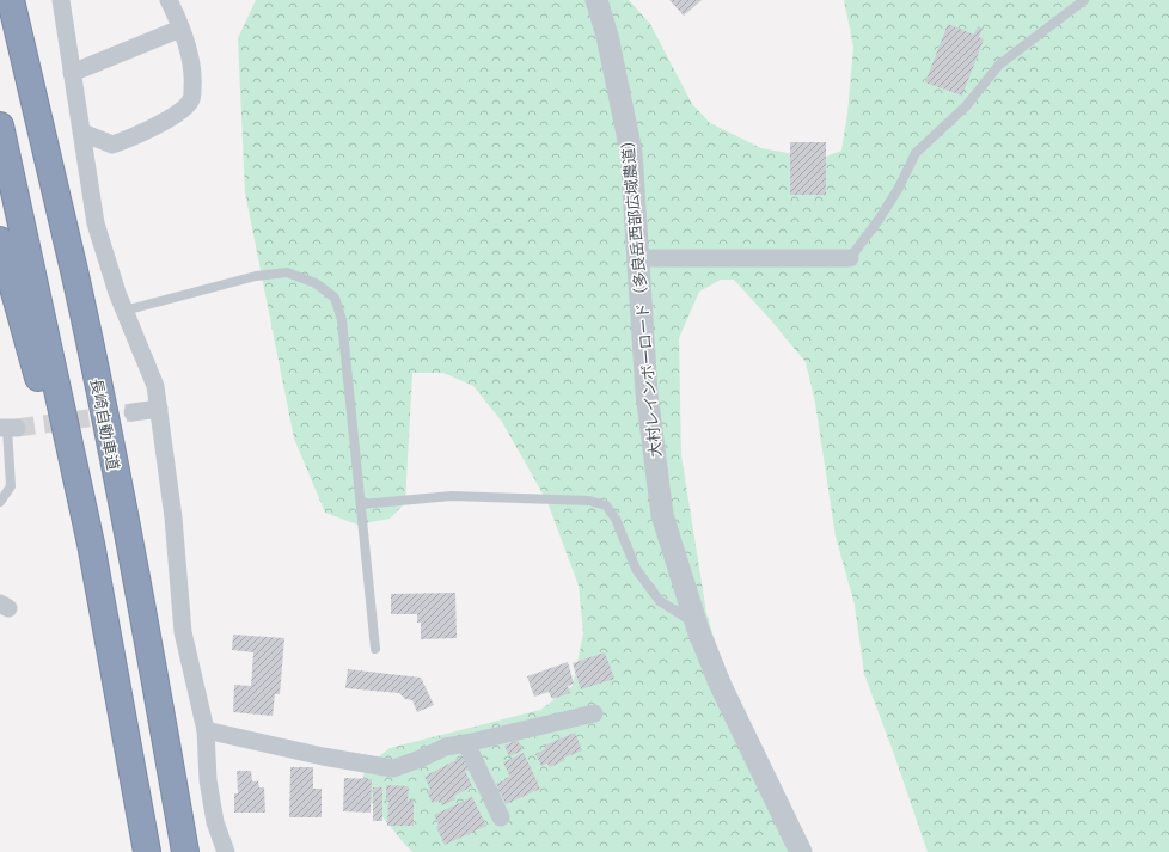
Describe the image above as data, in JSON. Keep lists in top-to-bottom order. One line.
{"streets":{"highway":["長崎自動車道"],"street":["大村レインボーロード（多良岳西部広域農道）"]}}
